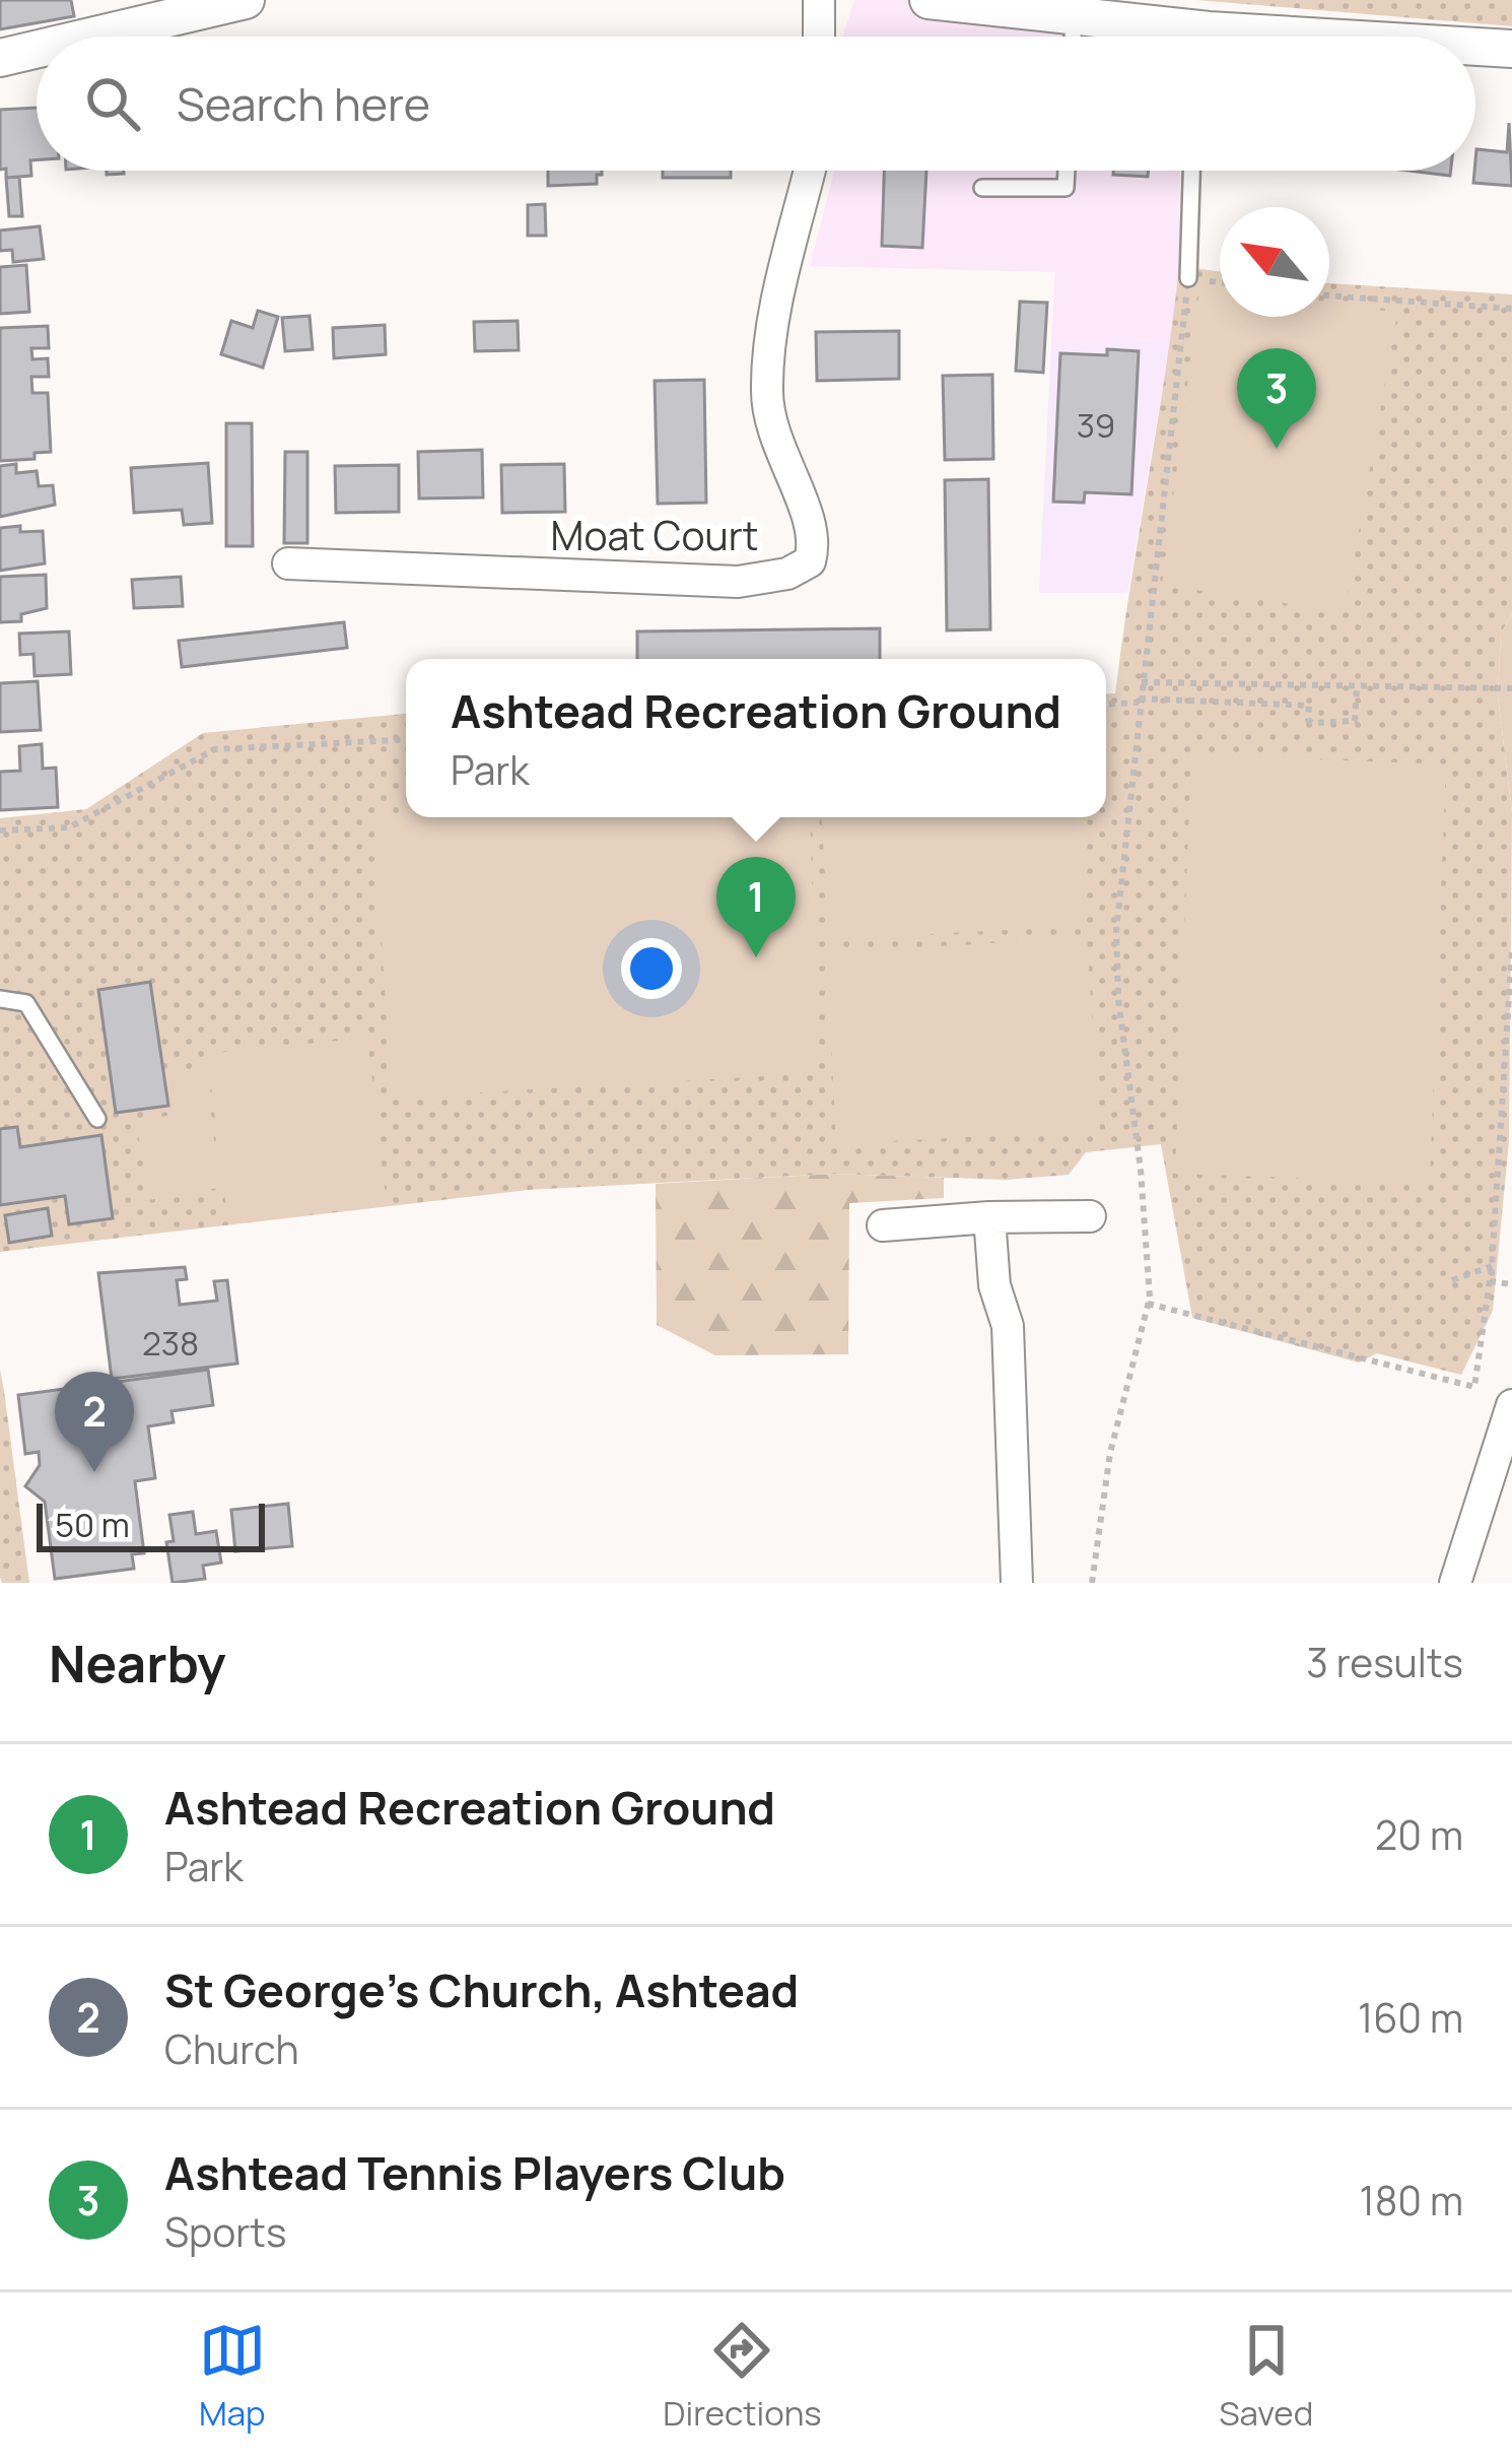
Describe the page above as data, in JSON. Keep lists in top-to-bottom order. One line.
{"streets":{"street":["Moat Court"]},"house_numbers":["39","238"],"scale_bar":"50 m","north":"top left","page":{"search":"Search here","pins":["3","1","2"],"popup":["Ashtead Recreation Ground","Park"],"scale":"50 m","heading":["Nearby","3 results"],"list":[{"mark":"1","name":"Ashtead Recreation Ground","note":"Park","value":"20 m"},{"mark":"2","name":"St George's Church, Ashtead","note":"Church","value":"160 m"},{"mark":"3","name":"Ashtead Tennis Players Club","note":"Sports","value":"180 m"}],"nav":["Map","Directions","Saved"]}}
